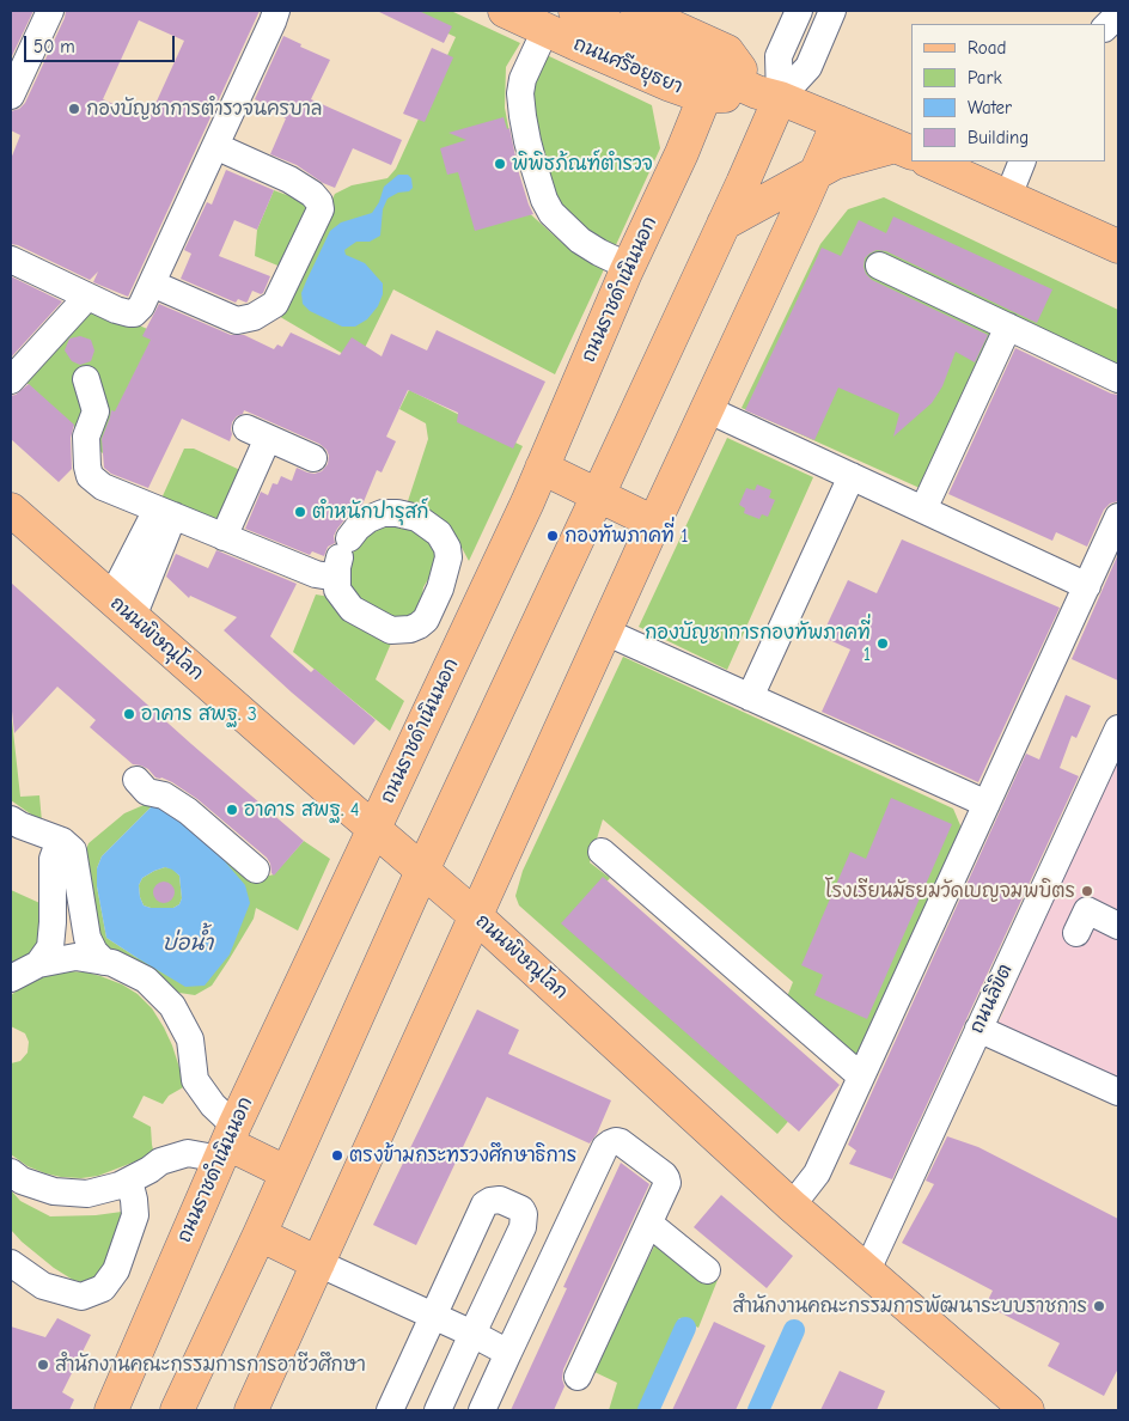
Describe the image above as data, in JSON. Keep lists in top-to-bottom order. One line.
{"streets":{"main road":["ถนนศรีอยุธยา","ถนนราชดำเนินนอก","ถนนพิษณุโลก"],"street":["ถนนลิขิต"]},"crossings":[["ถนนศรีอยุธยา","ถนนราชดำเนินนอก"],["ถนนราชดำเนินนอก","ถนนพิษณุโลก"],["ถนนพิษณุโลก","ถนนลิขิต"]],"water":["บ่อน้ำ"],"places":["กองบัญชาการตำรวจนครบาล","พิพิธภ้ณฑ์ตำรวจ","ตำหนักปารุสก์","กองทัพภาคที่ 1","กองบัญชาการกองทัพภาคที่ 1","อาคาร สพฐ. 3","อาคาร สพฐ. 4","โรงเรียนมัธยมวัดเบญจมพบิตร","ตรงข้ามกระทรวงศึกษาธิการ","สำนักงานคณะกรรมการพัฒนาระบบราชการ","สำนักงานคณะกรรมการการอาชีวศึกษา"],"legend":["Road","Park","Water","Building"],"scale_bar":"50 m"}
